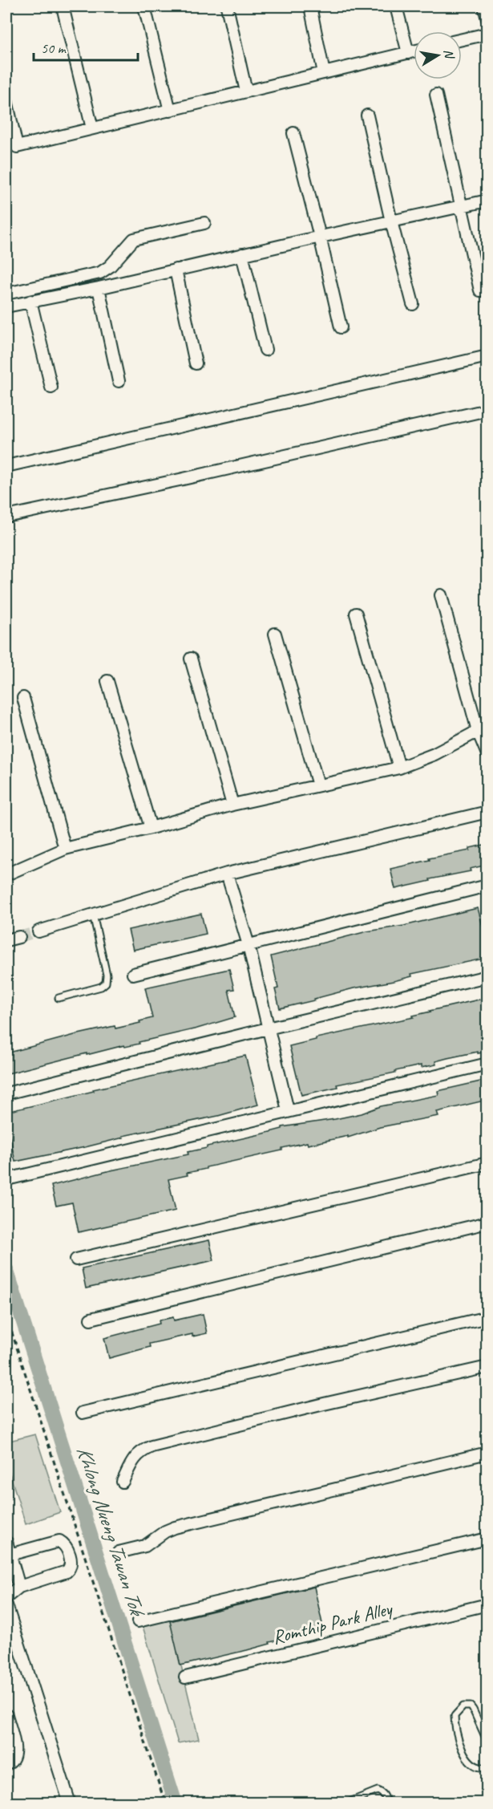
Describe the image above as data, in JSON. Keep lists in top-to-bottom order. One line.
{"streets":{"street":["Romthip Park Alley"]},"water":["Khlong Nueng Tawan Tok"],"scale_bar":"50 m","north":"right"}
